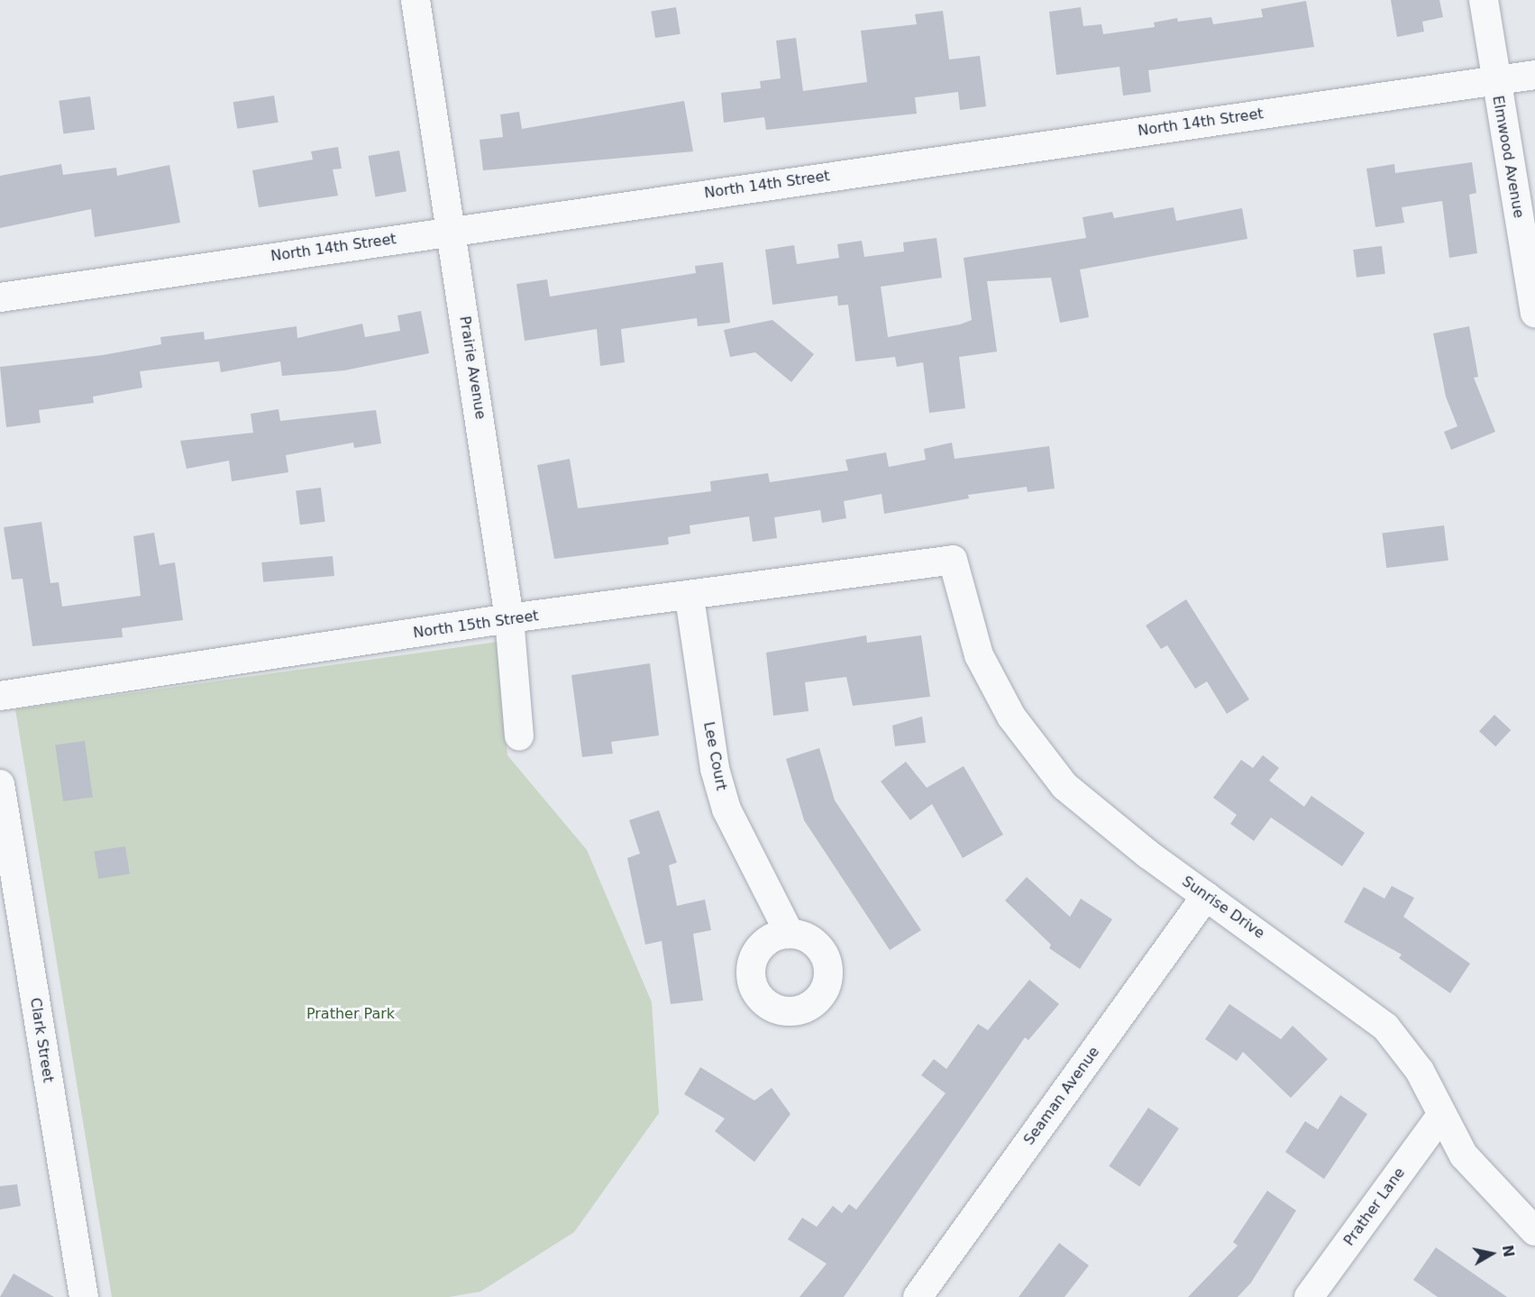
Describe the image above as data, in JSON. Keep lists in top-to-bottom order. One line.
{"streets":{"street":["North 14th Street","Elmwood Avenue","Prairie Avenue","North 15th Street","Lee Court","Sunrise Drive","Clark Street","Seaman Avenue","Prather Lane"]},"crossings":[["North 14th Street","Elmwood Avenue"],["North 14th Street","Prairie Avenue"],["Prairie Avenue","North 15th Street"],["North 15th Street","Lee Court"],["North 15th Street","Sunrise Drive"],["Sunrise Drive","Seaman Avenue"],["Sunrise Drive","Prather Lane"]],"parks":["Prather Park"],"north":"right"}
